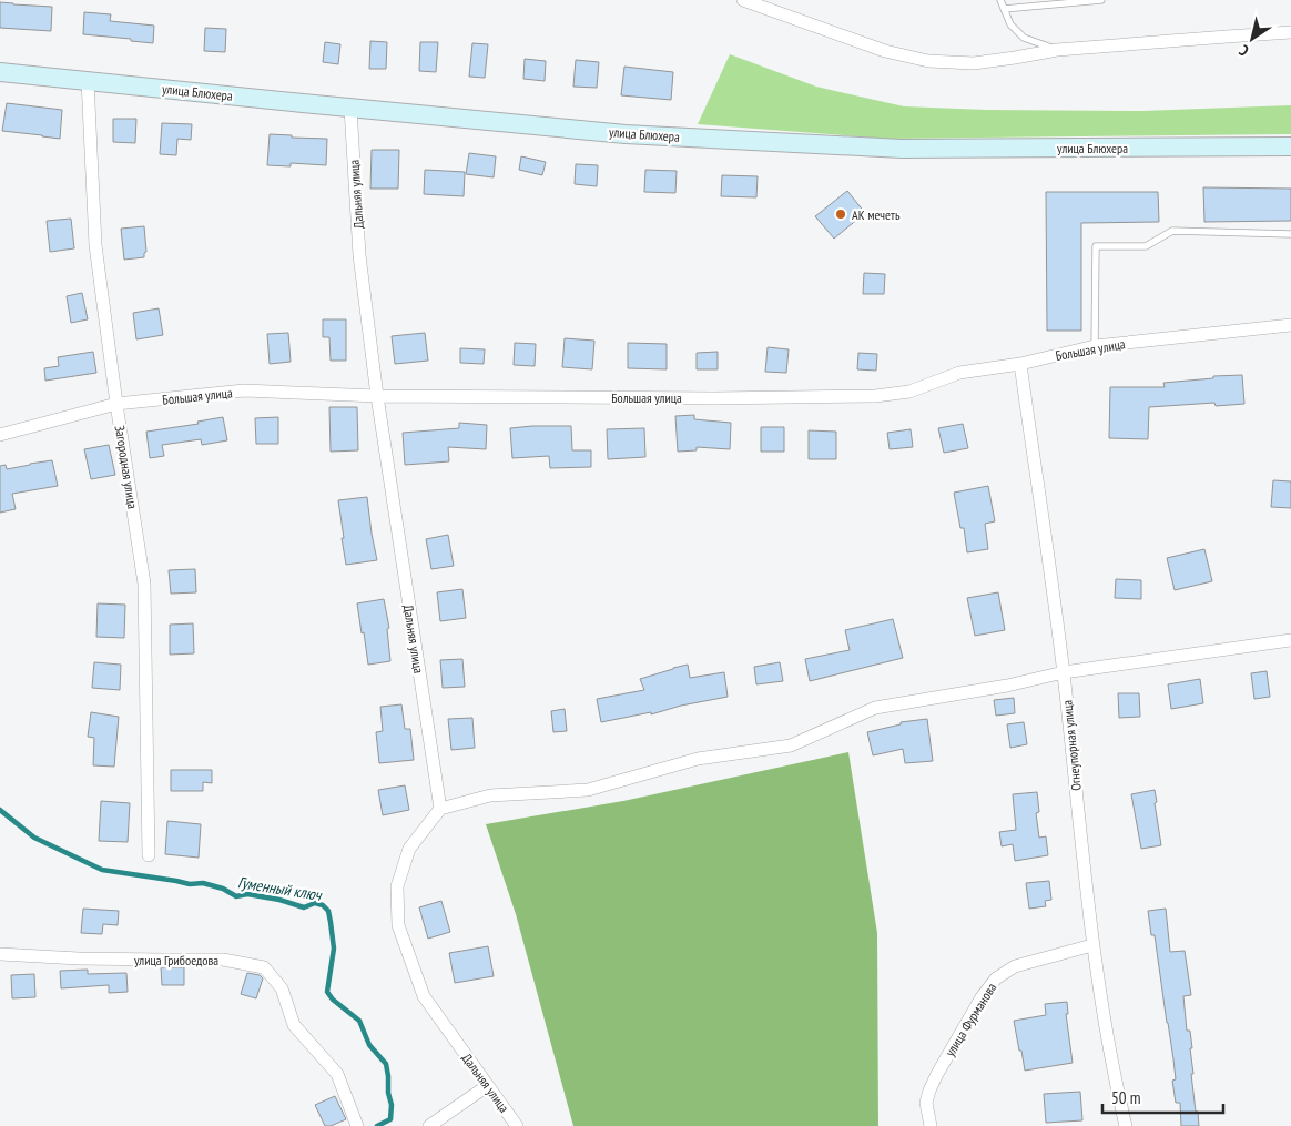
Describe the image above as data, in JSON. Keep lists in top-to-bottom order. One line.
{"streets":{"main road":["улица Блюхера"],"street":["Дальняя улица","Большая улица","Загородная улица","Огнеупорная улица","улица Грибоедова","улица Фурманова"]},"crossings":[["улица Блюхера","Дальняя улица"],["улица Блюхера","Загородная улица"],["Дальняя улица","Большая улица"],["Большая улица","Загородная улица"],["Большая улица","Огнеупорная улица"],["Огнеупорная улица","улица Фурманова"]],"water":["Гуменный ключ"],"places":["АК мечеть"],"scale_bar":"50 m","north":"bottom left"}
